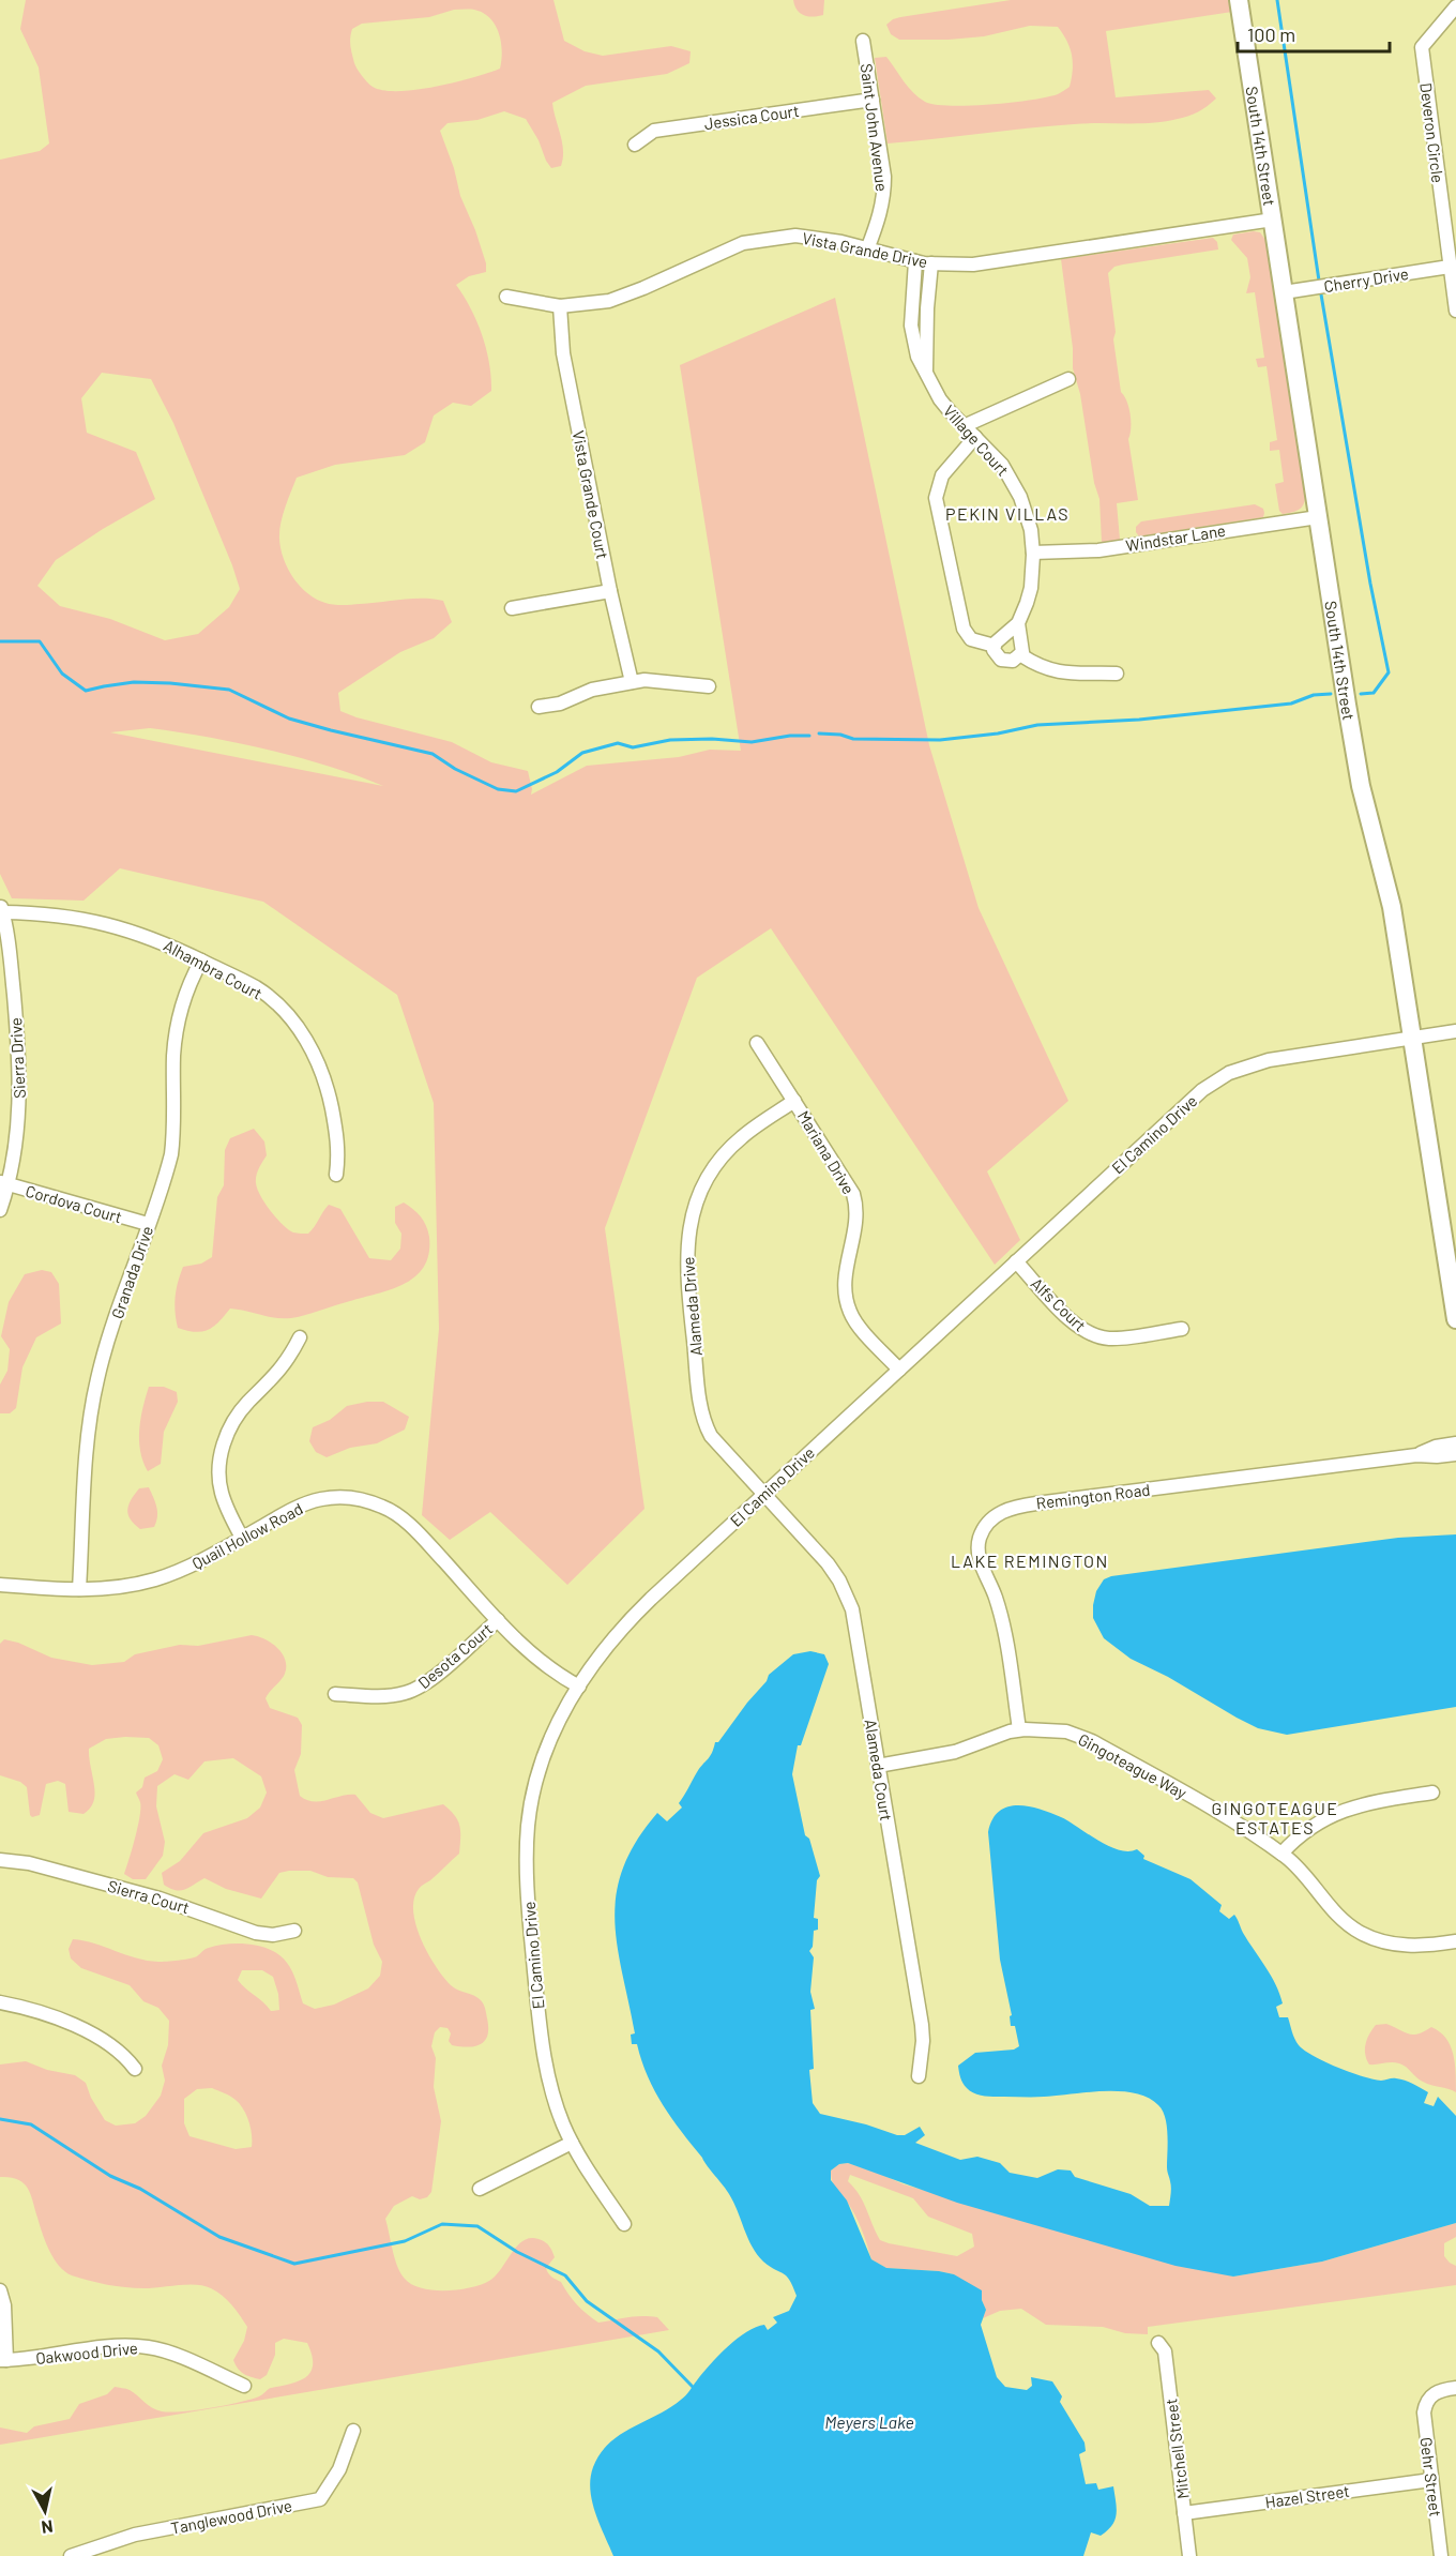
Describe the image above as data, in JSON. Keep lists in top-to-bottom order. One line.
{"streets":{"main road":["South 14th Street"],"street":["Jessica Court","Saint John Avenue","Deveron Circle","Vista Grande Drive","Cherry Drive","Village Court","Vista Grande Court","Windstar Lane","Alhambra Court","Sierra Drive","El Camino Drive","Mariana Drive","Cordova Court","Granada Drive","Alfs Court","Alameda Drive","Remington Road","Quail Hollow Road","Desota Court","Gingoteague Way","Alameda Court","Sierra Court","Oakwood Drive","Mitchell Street","Gehr Street","Hazel Street","Tanglewood Drive"]},"crossings":[["Jessica Court","Saint John Avenue"],["Saint John Avenue","Vista Grande Drive"],["Deveron Circle","Cherry Drive"],["South 14th Street","Vista Grande Drive"],["South 14th Street","Cherry Drive"],["South 14th Street","Windstar Lane"],["South 14th Street","El Camino Drive"],["Vista Grande Drive","Village Court"],["Vista Grande Drive","Vista Grande Court"],["Village Court","Windstar Lane"],["Alhambra Court","Sierra Drive"],["Alhambra Court","Granada Drive"],["Sierra Drive","Cordova Court"],["El Camino Drive","Mariana Drive"],["El Camino Drive","Alfs Court"],["El Camino Drive","Alameda Drive"],["El Camino Drive","Quail Hollow Road"],["El Camino Drive","Alameda Court"],["Mariana Drive","Alameda Drive"],["Cordova Court","Granada Drive"],["Granada Drive","Quail Hollow Road"],["Alameda Drive","Alameda Court"],["Remington Road","Gingoteague Way"],["Quail Hollow Road","Desota Court"],["Gingoteague Way","Alameda Court"],["Mitchell Street","Hazel Street"],["Gehr Street","Hazel Street"]],"districts":["PEKIN VILLAS","LAKE REMINGTON","GINGOTEAGUE ESTATES"],"water":["Meyers Lake"],"scale_bar":"100 m","north":"bottom"}
